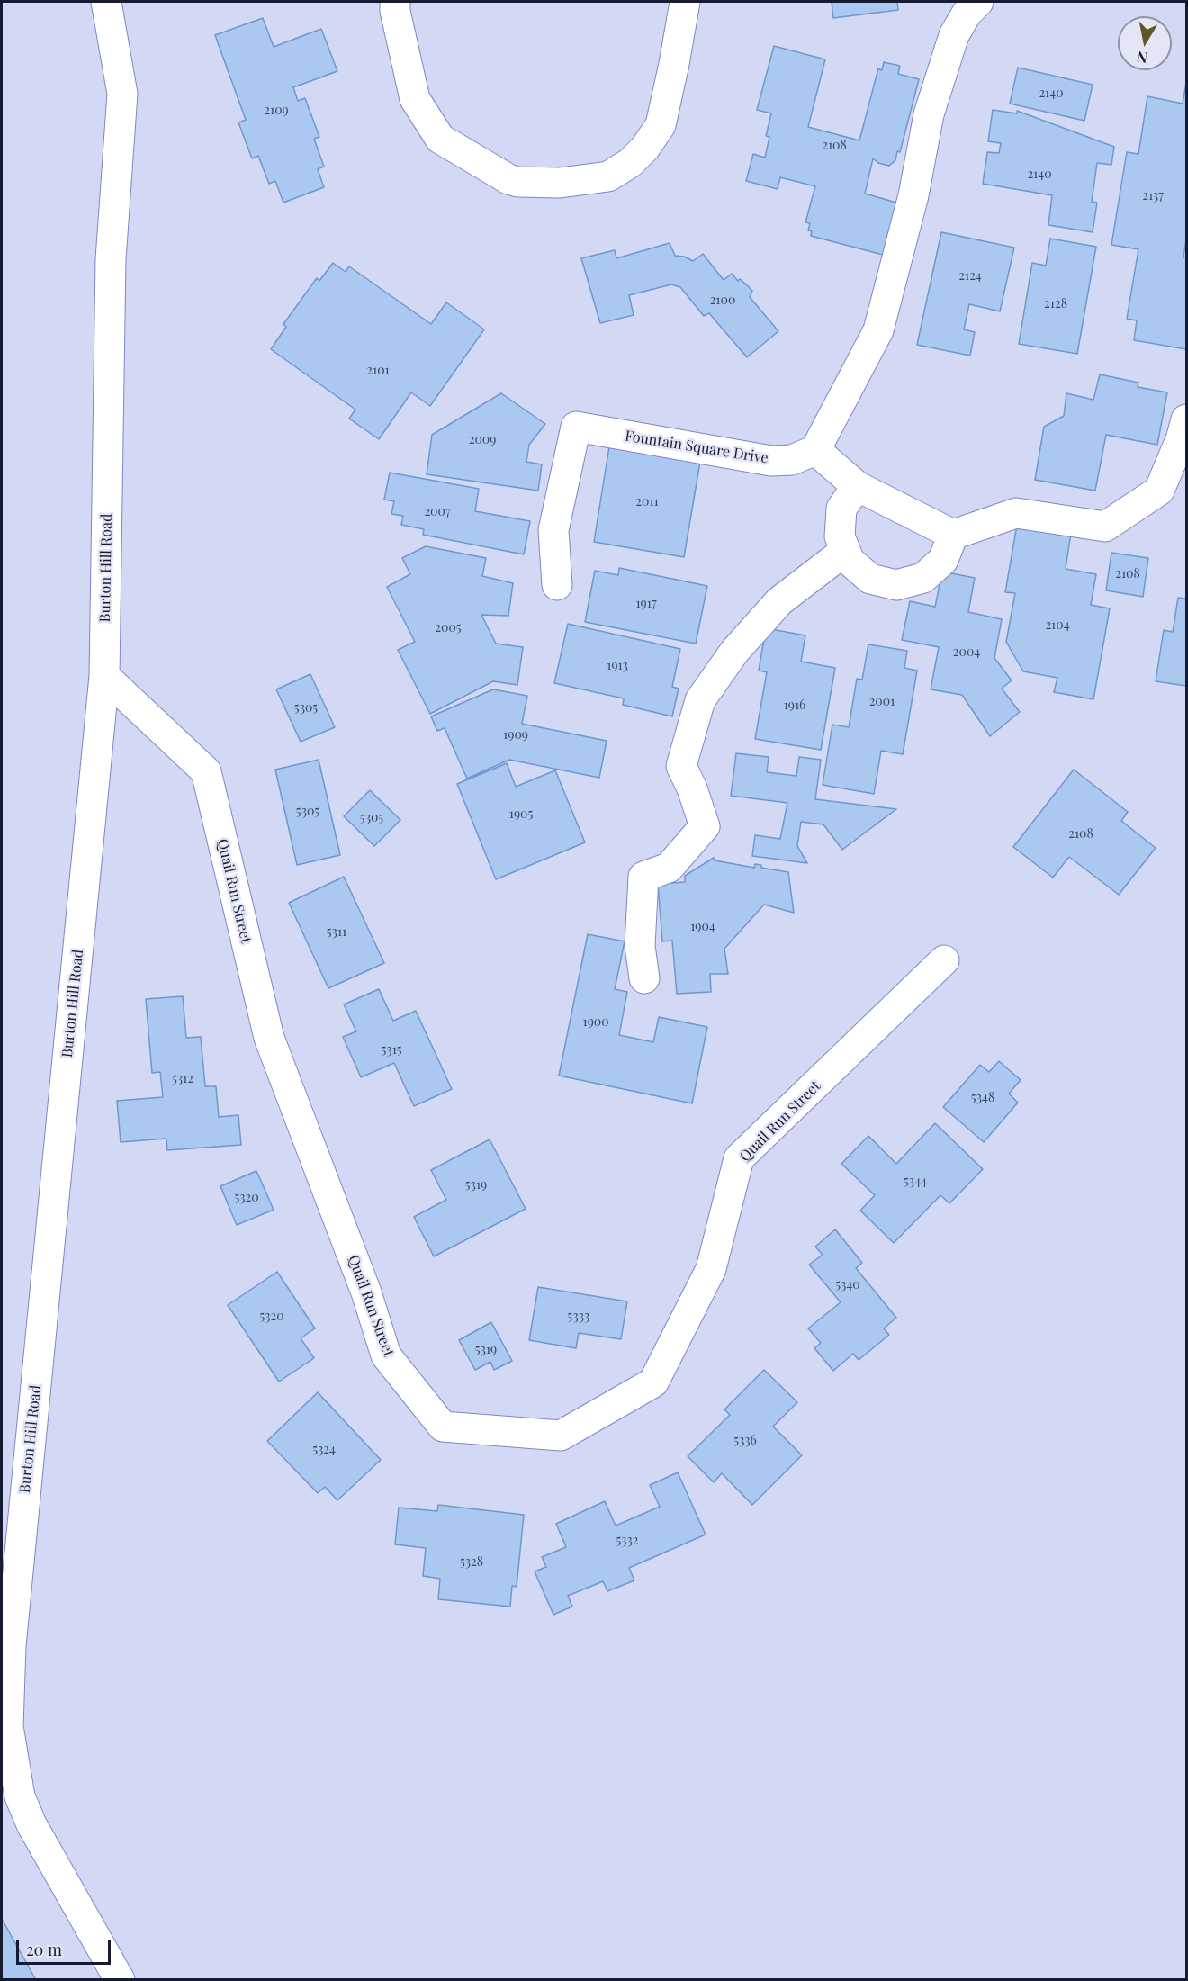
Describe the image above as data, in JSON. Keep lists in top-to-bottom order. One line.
{"streets":{"street":["Fountain Square Drive","Burton Hill Road","Quail Run Street"]},"crossings":[["Burton Hill Road","Quail Run Street"]],"house_numbers":["2140","2109","2108","2140","2137","2124","2100","2128","2101","2009","2011","2007","2108","1917","2104","2005","2004","1913","2001","1916","5305","1909","5305","1905","5305","2108","1904","5311","1900","5315","5312","5348","5344","5319","5320","5340","5320","5333","5319","5336","5324","5332","5328"],"scale_bar":"20 m","north":"bottom"}
